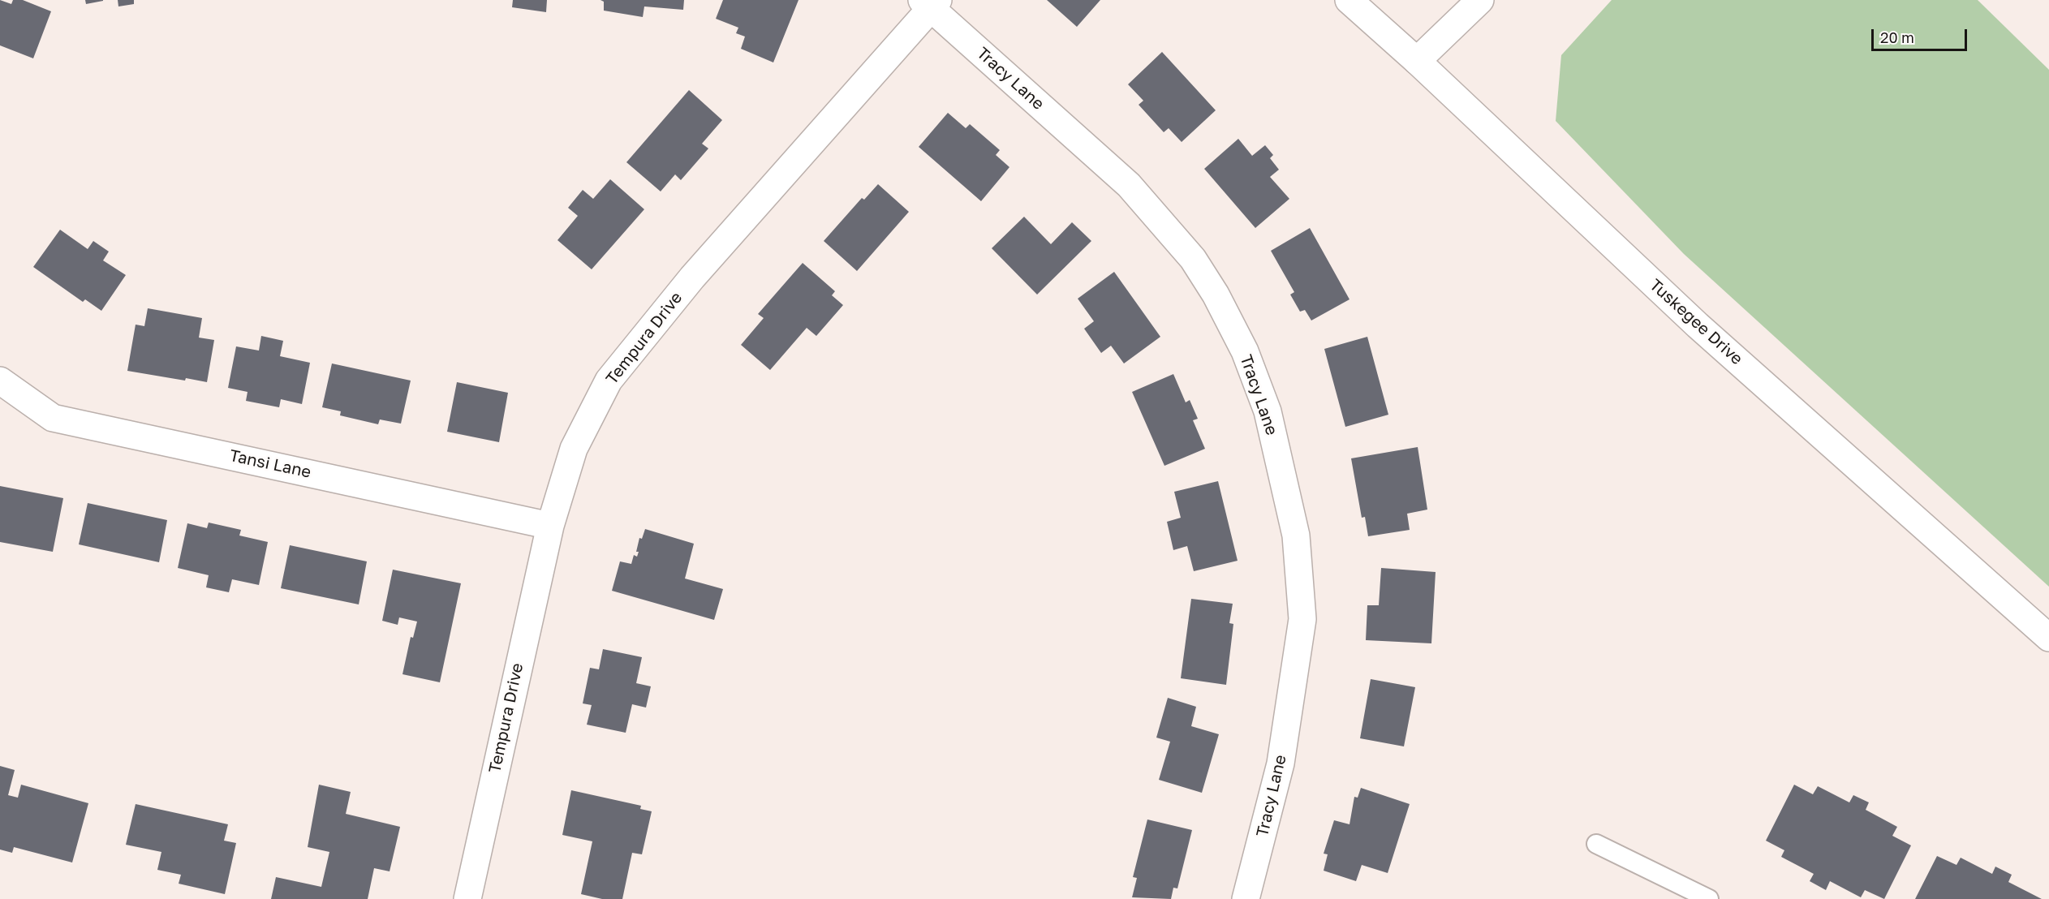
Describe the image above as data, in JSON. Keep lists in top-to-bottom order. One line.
{"streets":{"street":["Tracy Lane","Tuskegee Drive","Tempura Drive","Tansi Lane"]},"crossings":[["Tracy Lane","Tempura Drive"],["Tempura Drive","Tansi Lane"]],"scale_bar":"20 m"}
